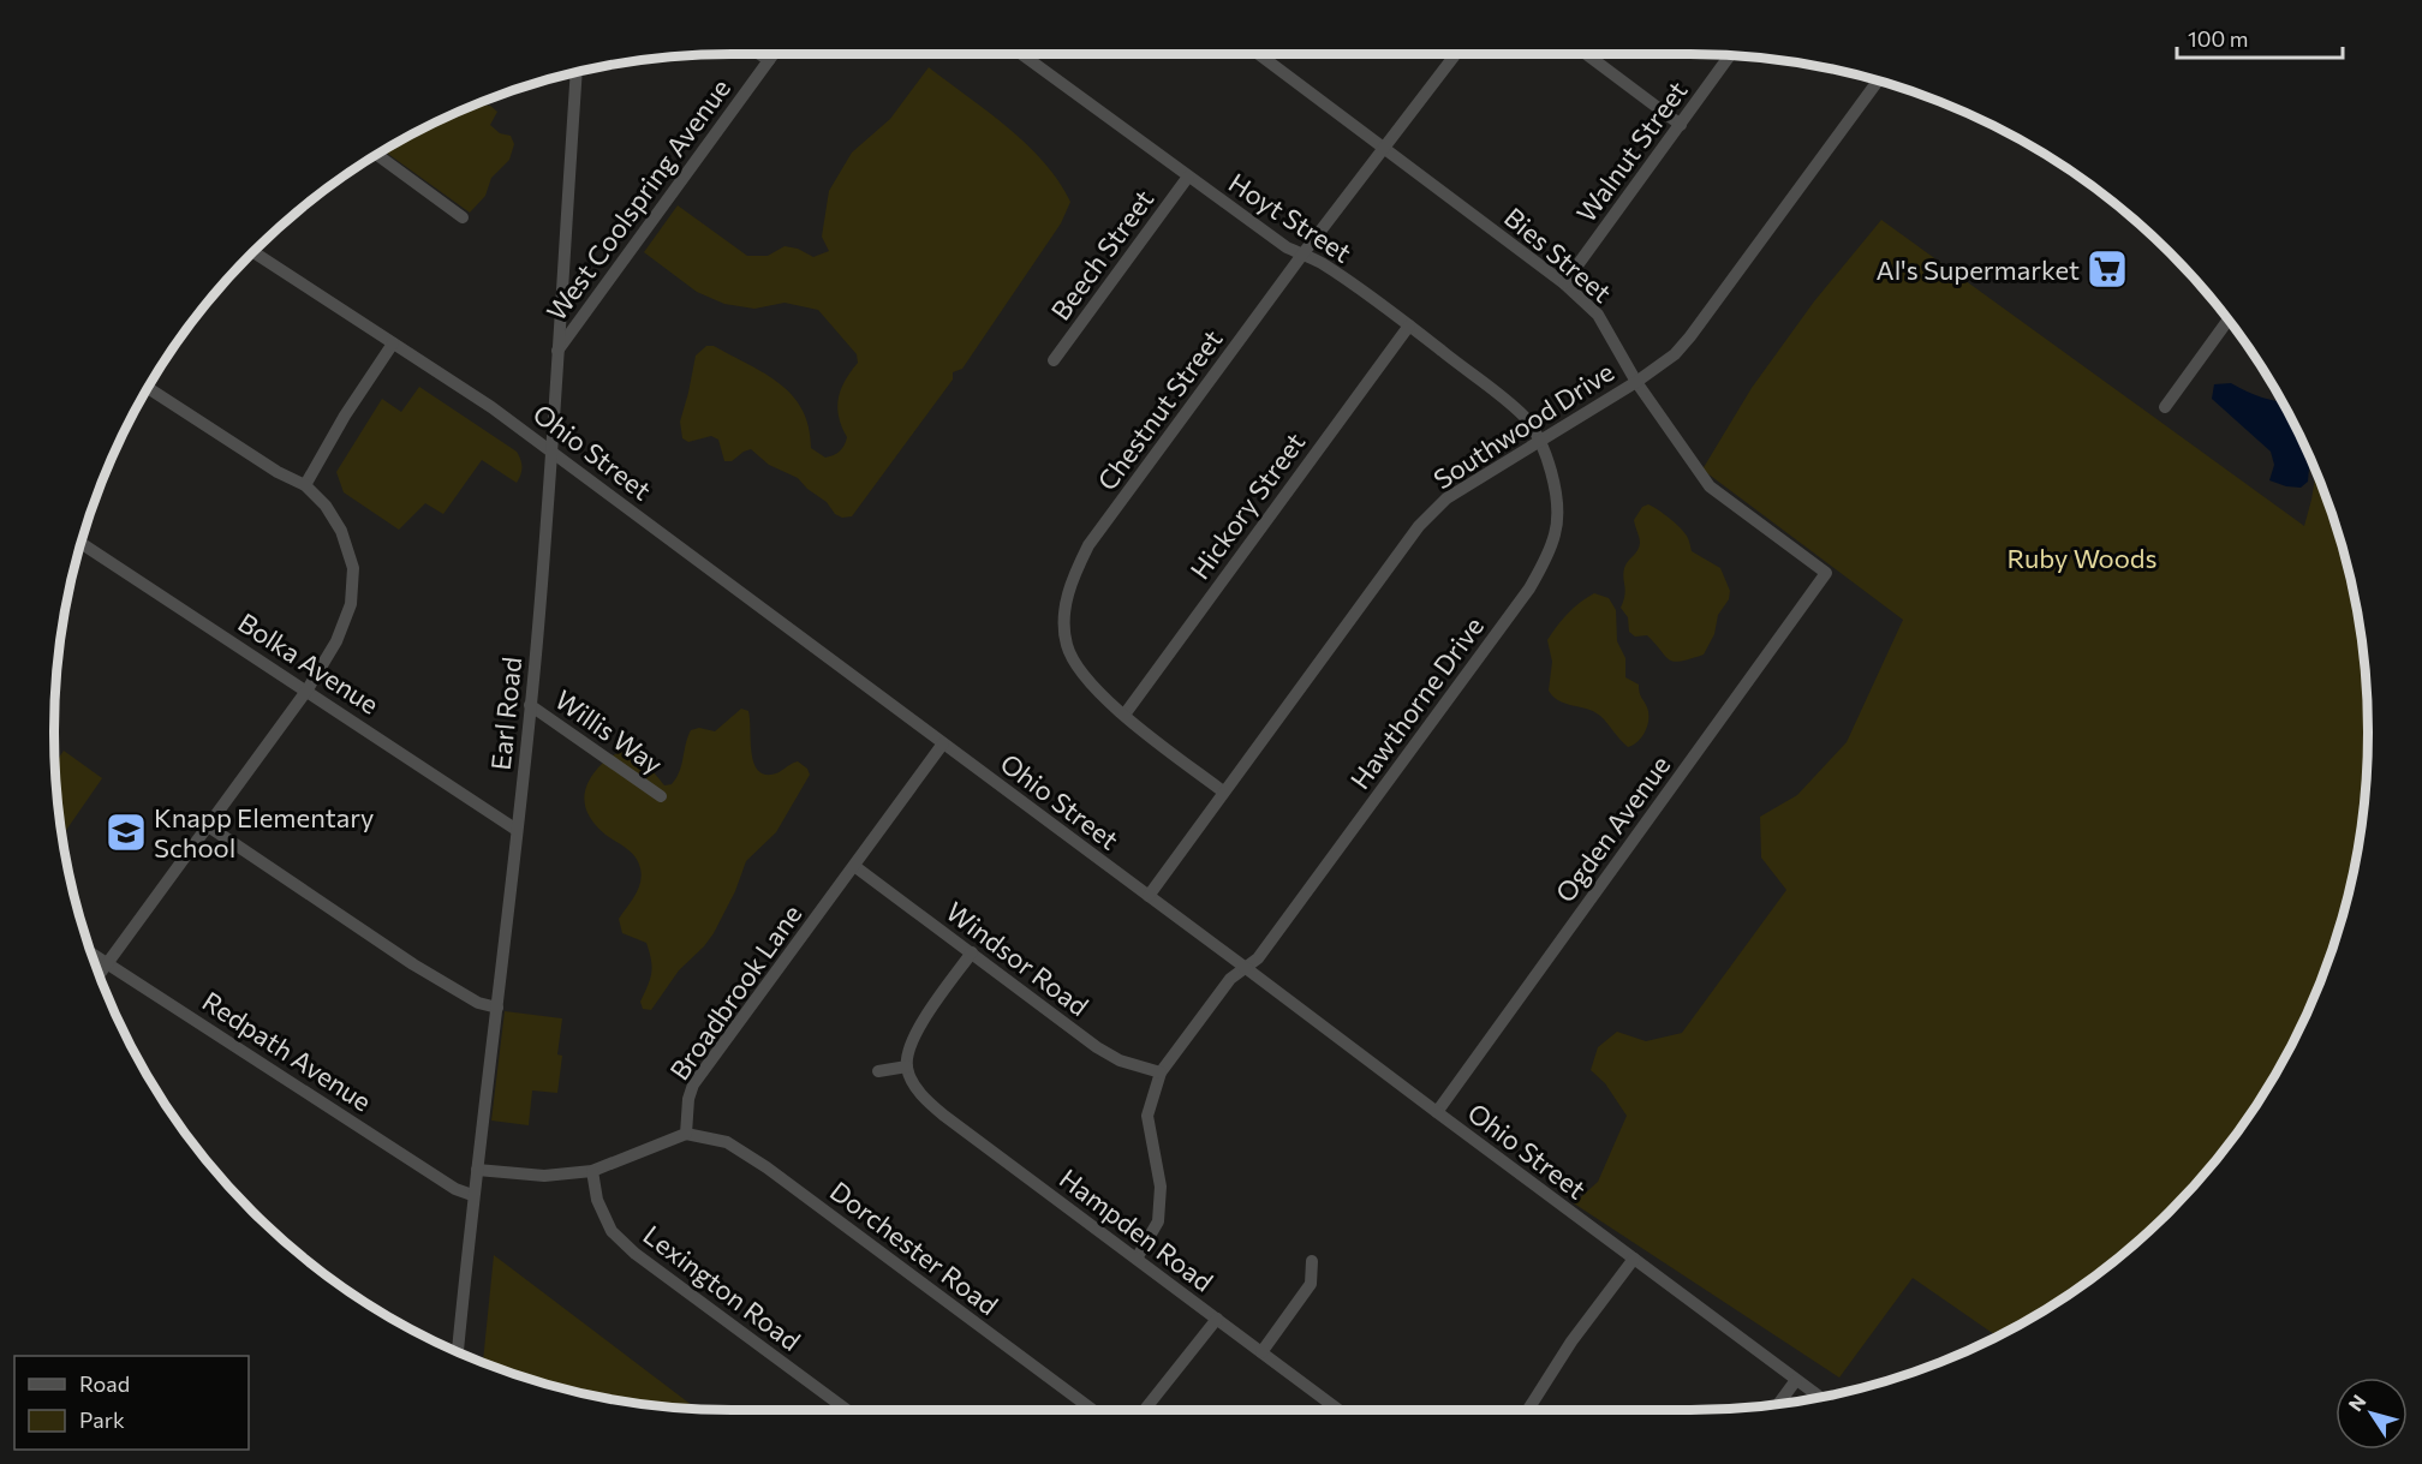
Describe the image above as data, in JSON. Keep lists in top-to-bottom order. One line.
{"streets":{"street":["Walnut Street","West Coolspring Avenue","Hoyt Street","Beech Street","Bies Street","Chestnut Street","Southwood Drive","Ohio Street","Hickory Street","Bolka Avenue","Hawthorne Drive","Earl Road","Willis Way","Ogden Avenue","Windsor Road","Broadbrook Lane","Redpath Avenue","Hampden Road","Dorchester Road","Lexington Road"]},"crossings":[["Walnut Street","Bies Street"],["West Coolspring Avenue","Earl Road"],["Hoyt Street","Beech Street"],["Hoyt Street","Chestnut Street"],["Hoyt Street","Southwood Drive"],["Hoyt Street","Hickory Street"],["Hoyt Street","Hawthorne Drive"],["Bies Street","Chestnut Street"],["Bies Street","Southwood Drive"],["Bies Street","Ogden Avenue"],["Chestnut Street","Southwood Drive"],["Chestnut Street","Hickory Street"],["Southwood Drive","Ohio Street"],["Southwood Drive","Hawthorne Drive"],["Ohio Street","Hawthorne Drive"],["Ohio Street","Earl Road"],["Ohio Street","Ogden Avenue"],["Ohio Street","Broadbrook Lane"],["Bolka Avenue","Earl Road"],["Hawthorne Drive","Windsor Road"],["Hawthorne Drive","Hampden Road"],["Earl Road","Willis Way"],["Earl Road","Redpath Avenue"],["Windsor Road","Broadbrook Lane"],["Broadbrook Lane","Dorchester Road"]],"parks":["Ruby Woods"],"places":{"supermarket":["Al's Supermarket"],"school or university":["Knapp Elementary School"]},"legend":["Road","Park"],"scale_bar":"100 m","north":"top left"}
